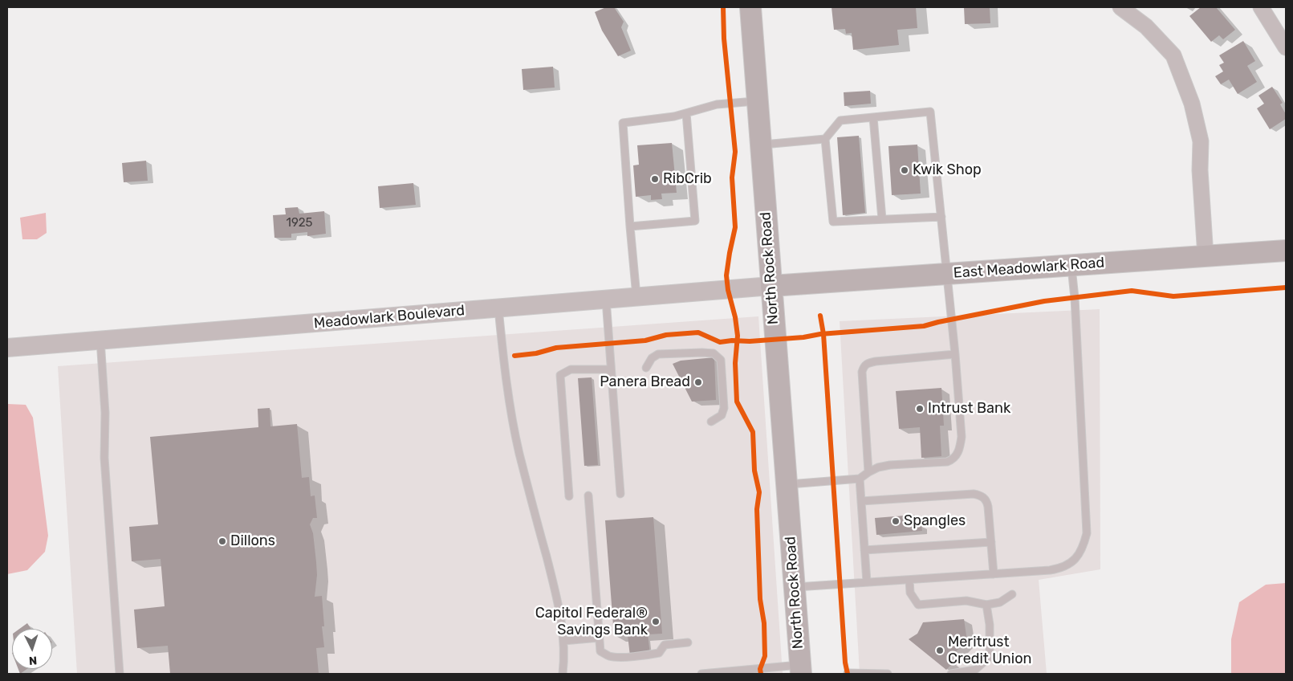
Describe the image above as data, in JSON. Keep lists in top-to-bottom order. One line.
{"streets":{"main road":["North Rock Road","East Meadowlark Road"],"street":["Meadowlark Boulevard"]},"crossings":[["North Rock Road","East Meadowlark Road"],["North Rock Road","Meadowlark Boulevard"],["East Meadowlark Road","Meadowlark Boulevard"]],"places":["Kwik Shop","RibCrib","Panera Bread","Intrust Bank","Spangles","Dillons","Capitol Federal® Savings Bank","Meritrust Credit Union"],"house_numbers":["1925"],"north":"bottom"}
